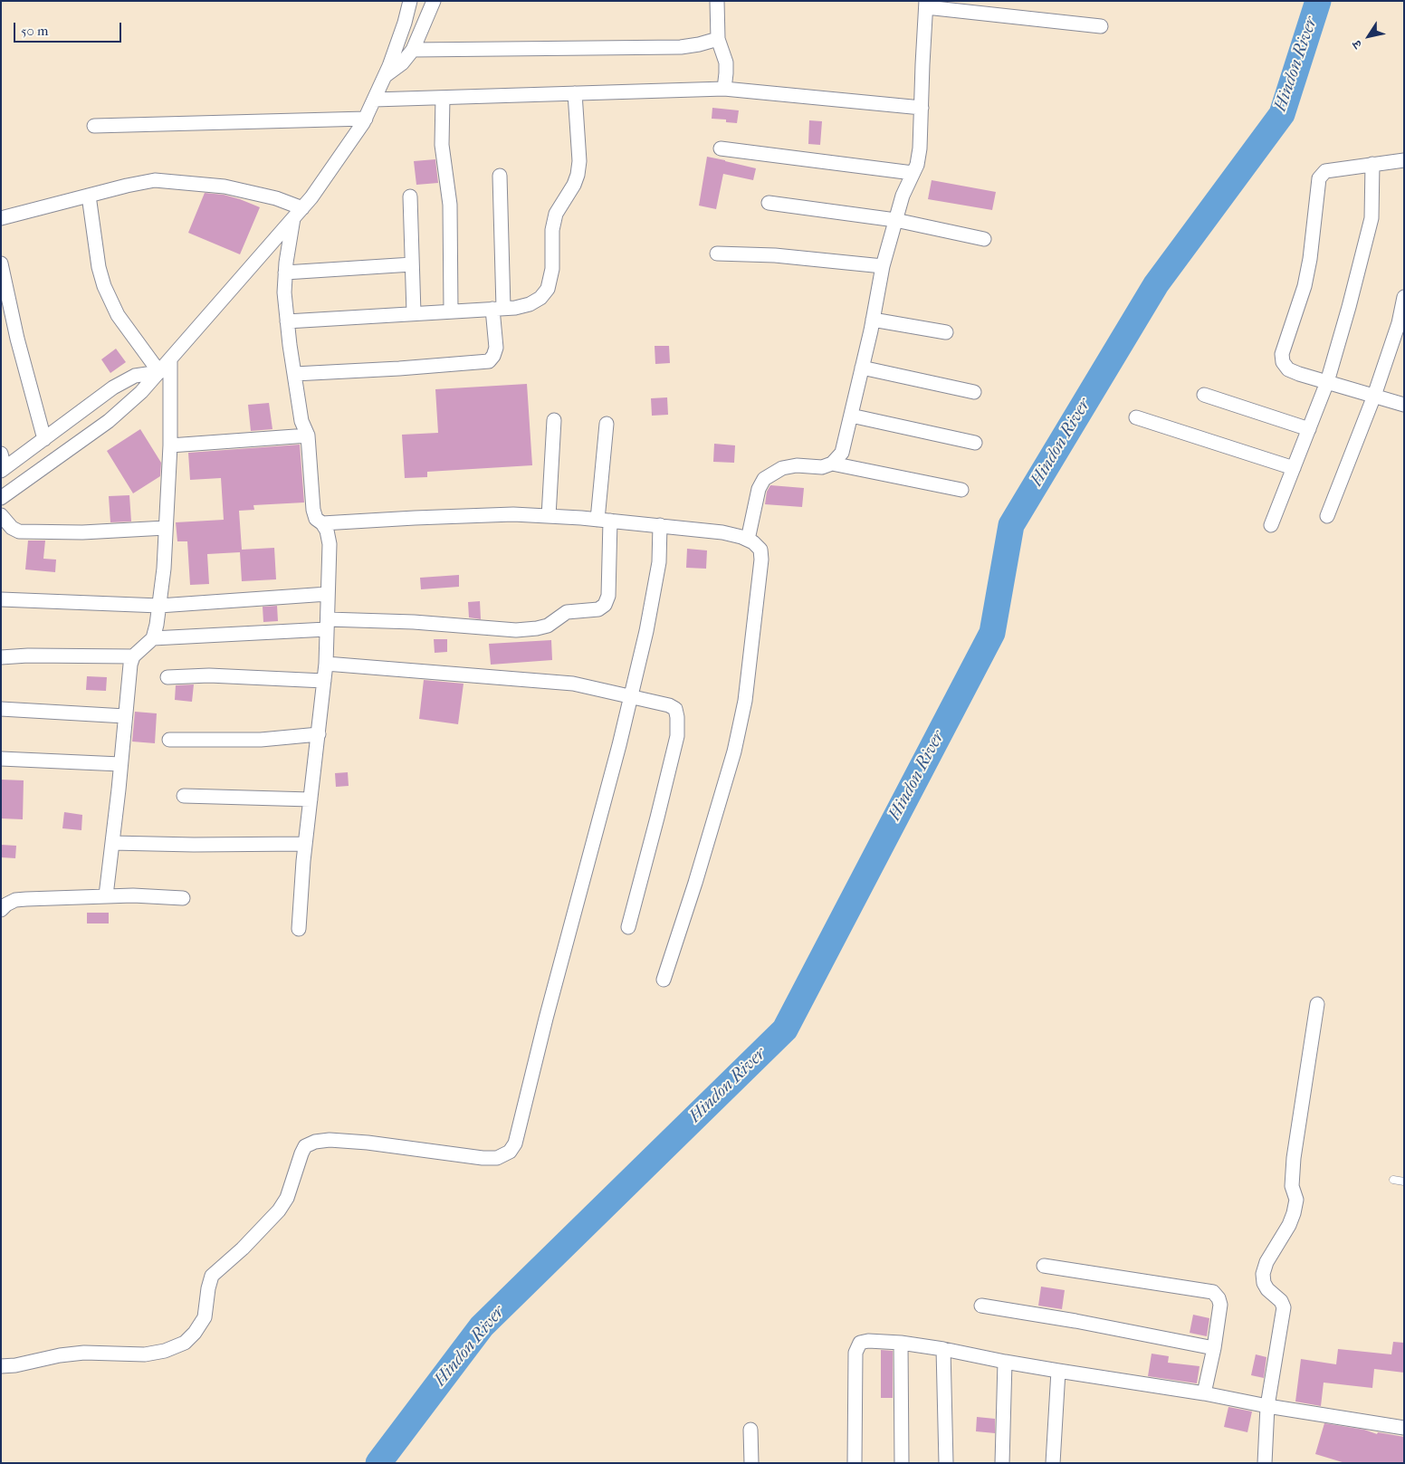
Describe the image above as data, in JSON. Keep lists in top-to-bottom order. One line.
{"water":["Hindon River"],"scale_bar":"50 m","north":"bottom left"}
